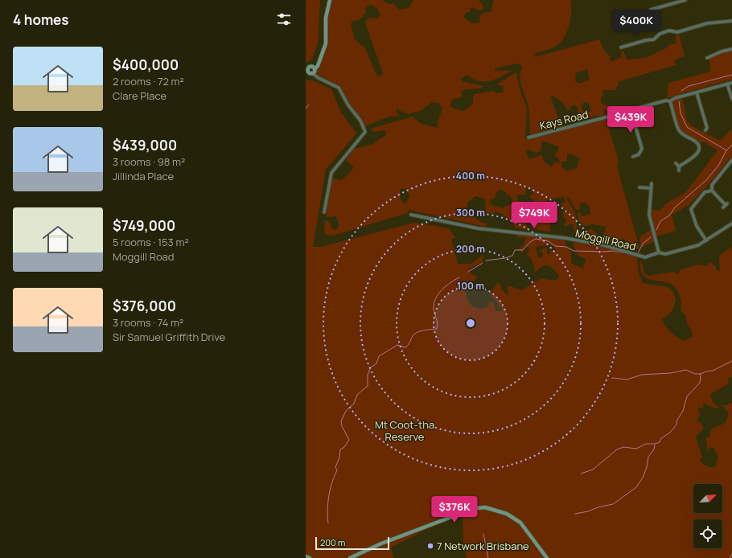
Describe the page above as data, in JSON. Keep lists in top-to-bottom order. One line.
{"streets":{"street":["Kays Road","Moggill Road"]},"parks":["Mt Coot-tha Reserve"],"places":["7 Network Brisbane"],"scale_bar":"200 m","north":"top right","page":{"heading":"4 homes","price":["$400K","$439K","$749K","$376K"],"list":[{"name":"$400,000","note":"2 rooms · 72 m² · Clare Place"},{"name":"$439,000","note":"3 rooms · 98 m² · Jillinda Place"},{"name":"$749,000","note":"5 rooms · 153 m² · Moggill Road"},{"name":"$376,000","note":"3 rooms · 74 m² · Sir Samuel Griffith Drive"}],"scale":"200 m"},"rings":["400 m","300 m","200 m","100 m"]}
